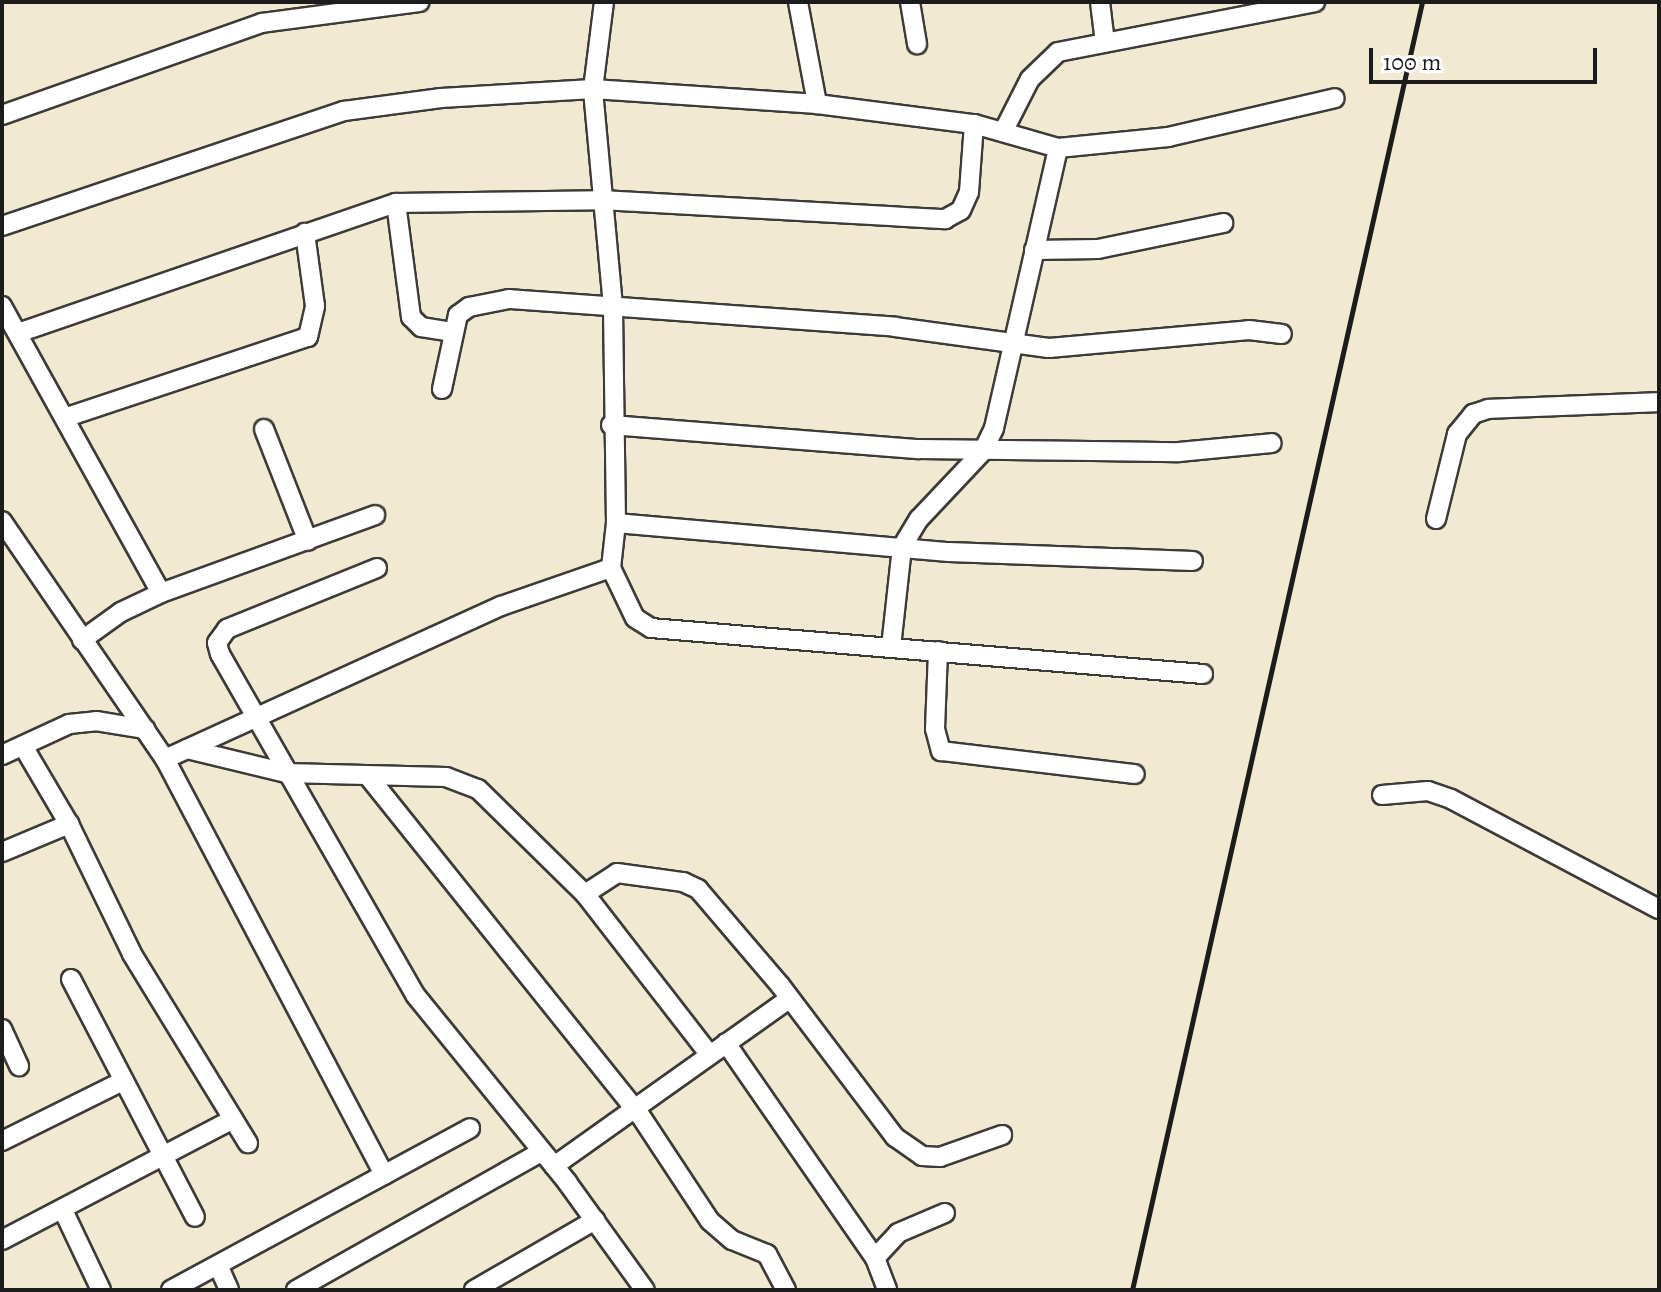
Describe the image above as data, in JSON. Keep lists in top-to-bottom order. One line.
{"scale_bar":"100 m"}
